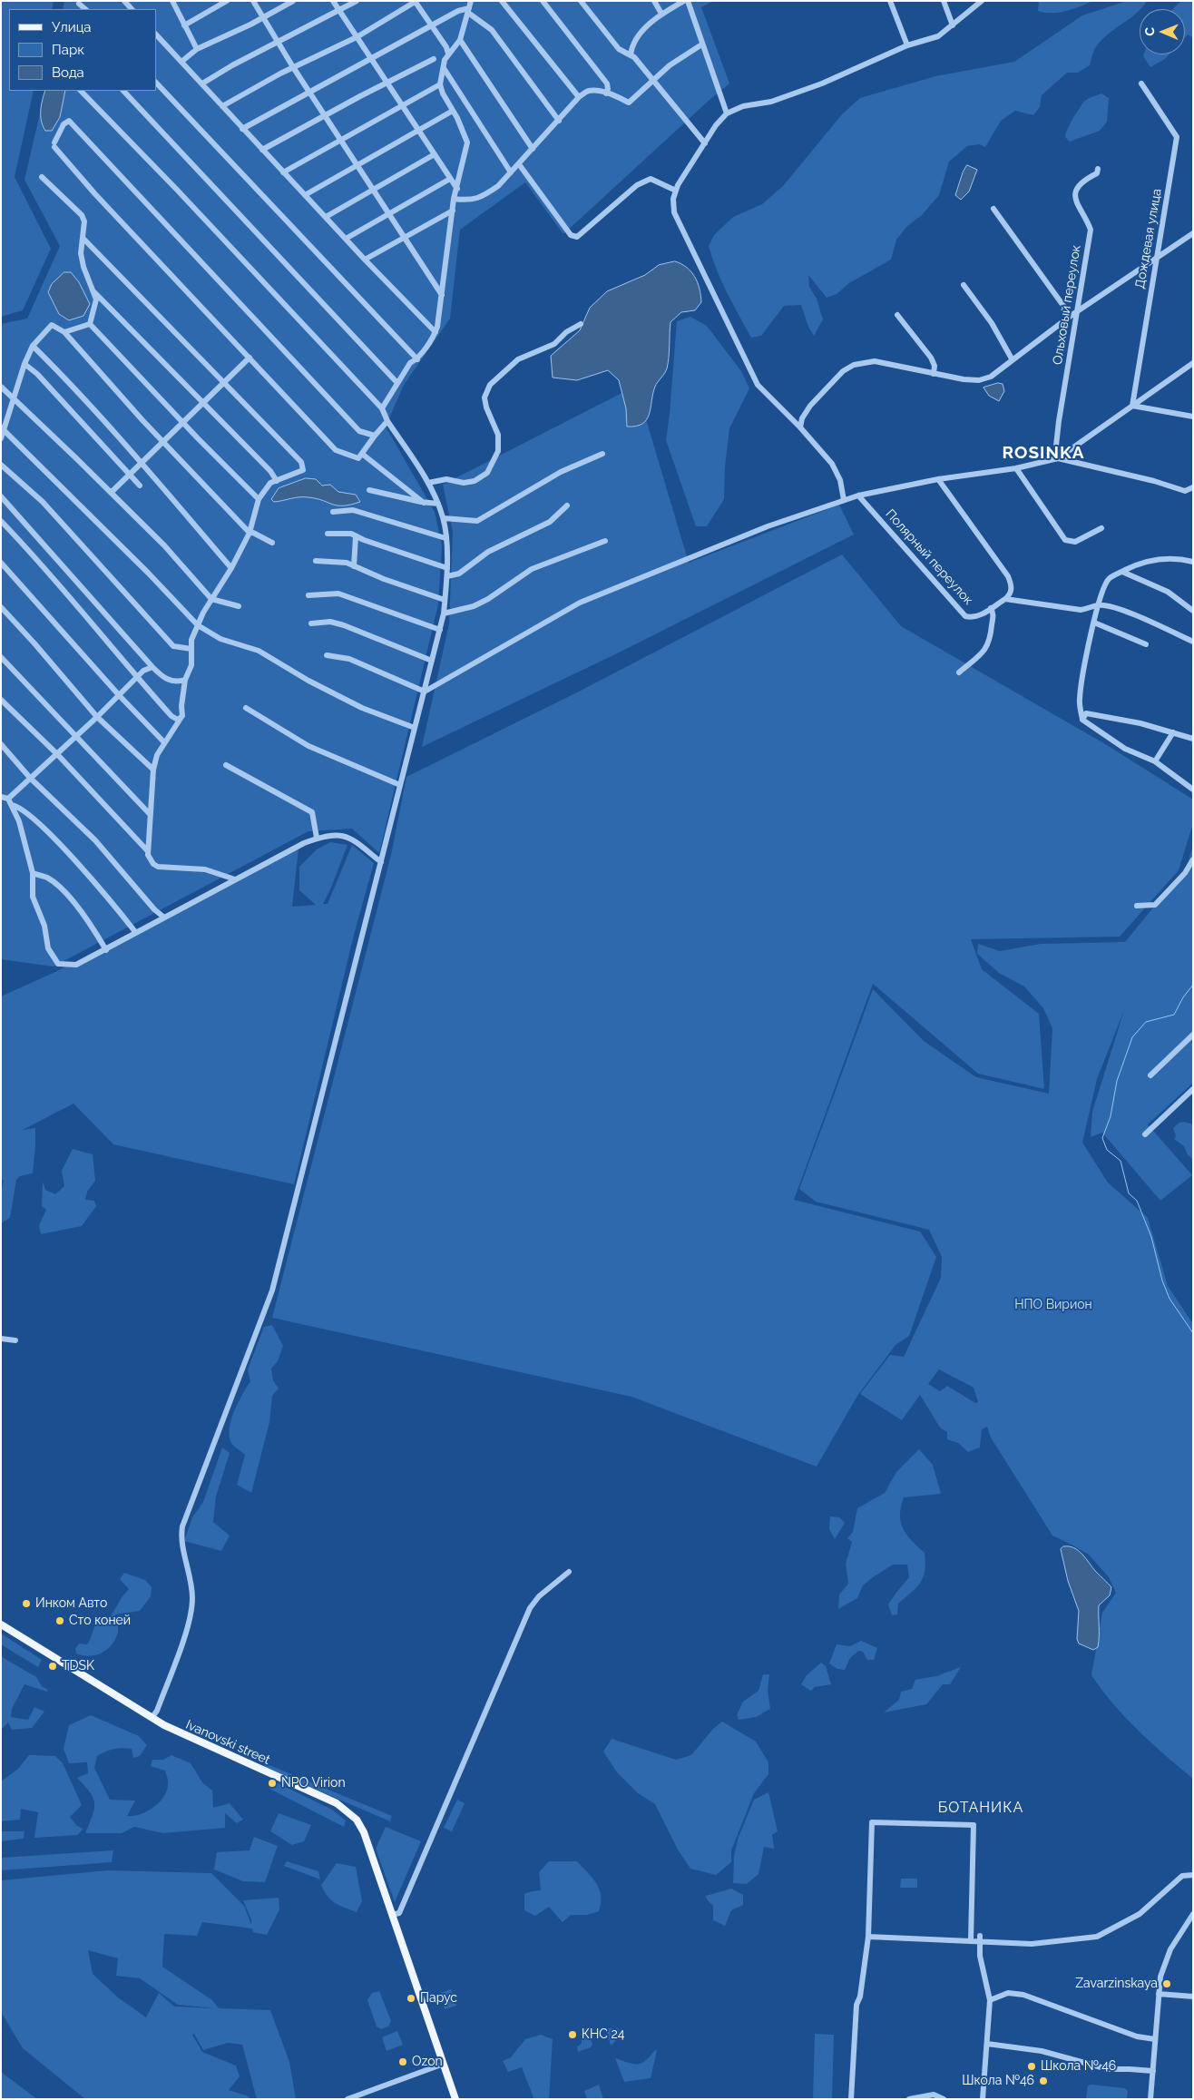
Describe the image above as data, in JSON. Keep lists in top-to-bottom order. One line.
{"streets":{"main road":["Ivanovski street"],"street":["Дождевая улица","Ольховый переулок","Полярный переулок"]},"districts":["ROSINKA","БОТАНИКА"],"parks":["НПО Вирион"],"places":["Инком Авто","Сто коней","TDSK","NPO Virion","Zavarzinskaya","Парус","КНС 24","Ozon","Школа № 46","Школа №46"],"legend":["Улица","Парк","Вода"],"north":"left"}
